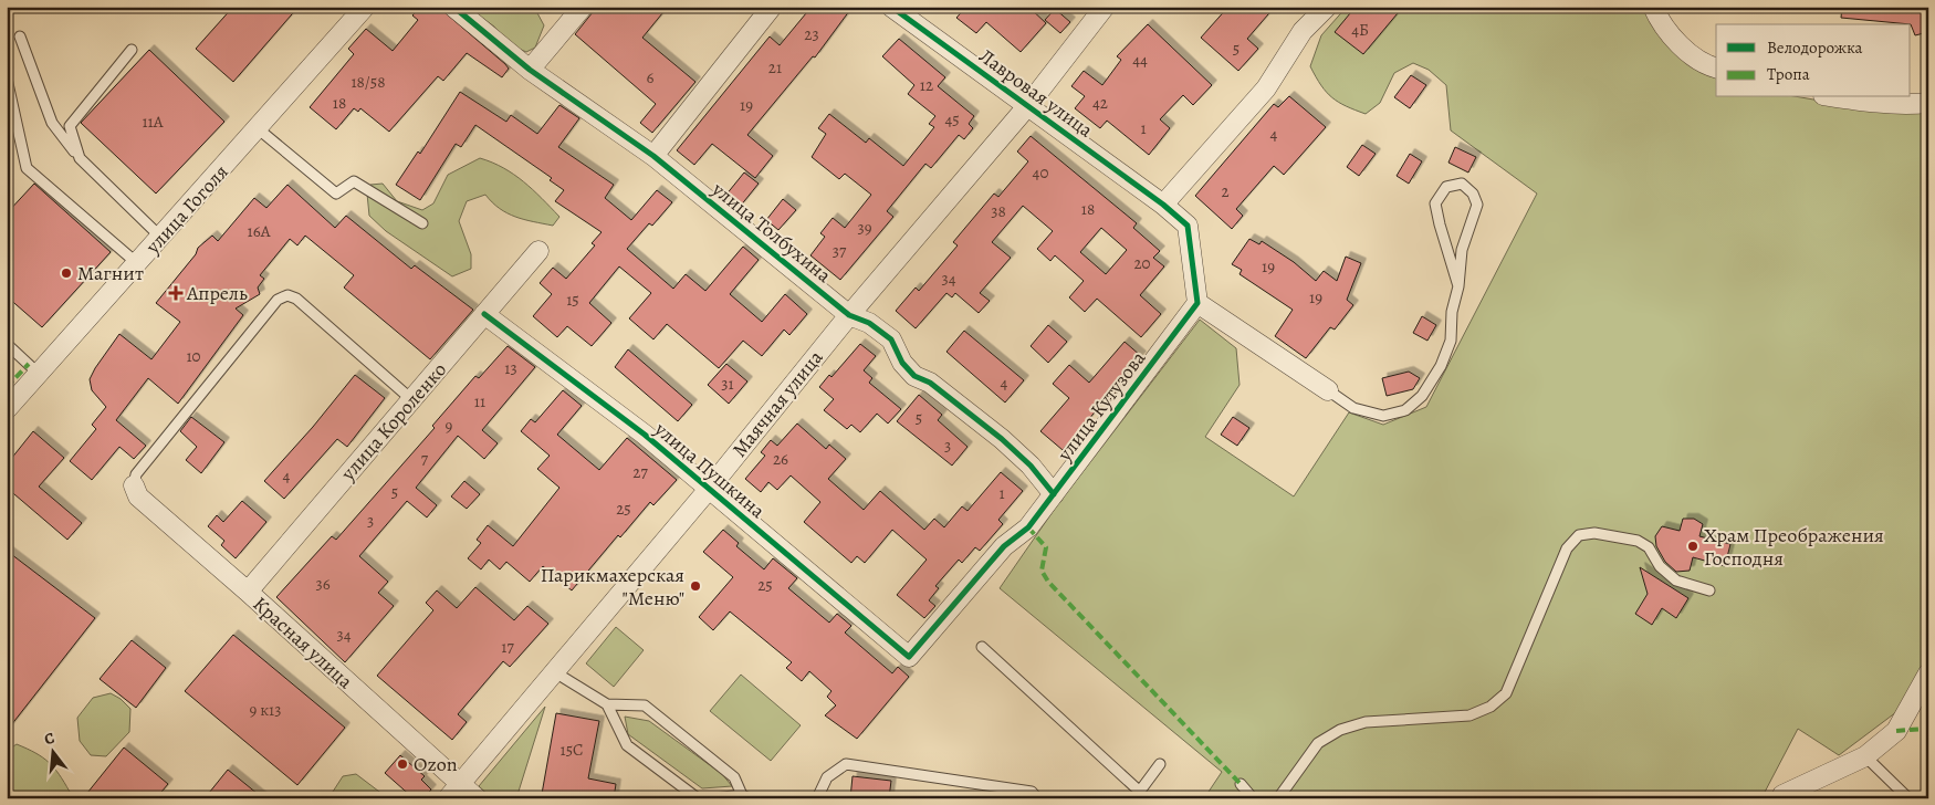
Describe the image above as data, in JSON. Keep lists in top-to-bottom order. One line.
{"streets":{"street":["Лавровая улица","улица Гоголя","улица Толбухина","Маячная улица","улица Кутузова","улица Короленко","улица Пушкина","Красная улица"]},"crossings":[["Лавровая улица","Маячная улица"],["улица Толбухина","Маячная улица"],["улица Толбухина","улица Кутузова"],["Маячная улица","улица Пушкина"],["Маячная улица","Красная улица"],["улица Кутузова","улица Пушкина"],["улица Короленко","улица Пушкина"],["улица Короленко","Красная улица"]],"places":{"other":["Магнит","Храм Преображения Господня","Парикмахерская \"Меню\"","Ozon"],"health":["Апрель"]},"house_numbers":["4Б","23","5","44","21","6","18/58","12","18","42","19","45","11А","1","4","40","2","18","38","39","16А","37","20","19","34","19","15","10","13","4","31","11","5","9","3","7","26","27","4","5","1","25","3","36","25","34","17","9 к13","15С"],"legend":["Велодорожка","Тропа"],"north":"top"}
